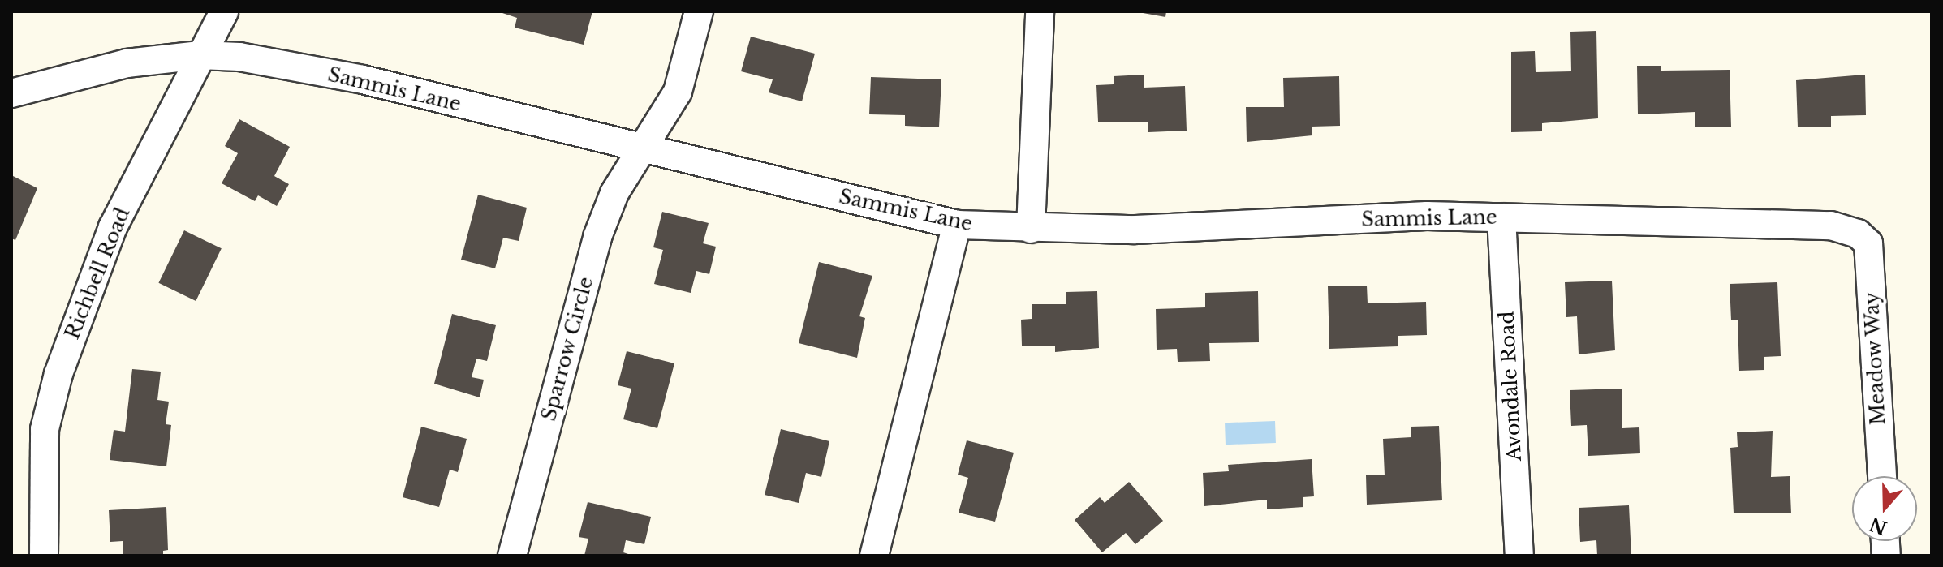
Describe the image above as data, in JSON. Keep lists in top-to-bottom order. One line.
{"streets":{"street":["Sammis Lane","Richbell Road","Sparrow Circle","Meadow Way","Avondale Road"]},"crossings":[["Sammis Lane","Richbell Road"],["Sammis Lane","Sparrow Circle"],["Sammis Lane","Meadow Way"],["Sammis Lane","Avondale Road"]],"north":"bottom"}
